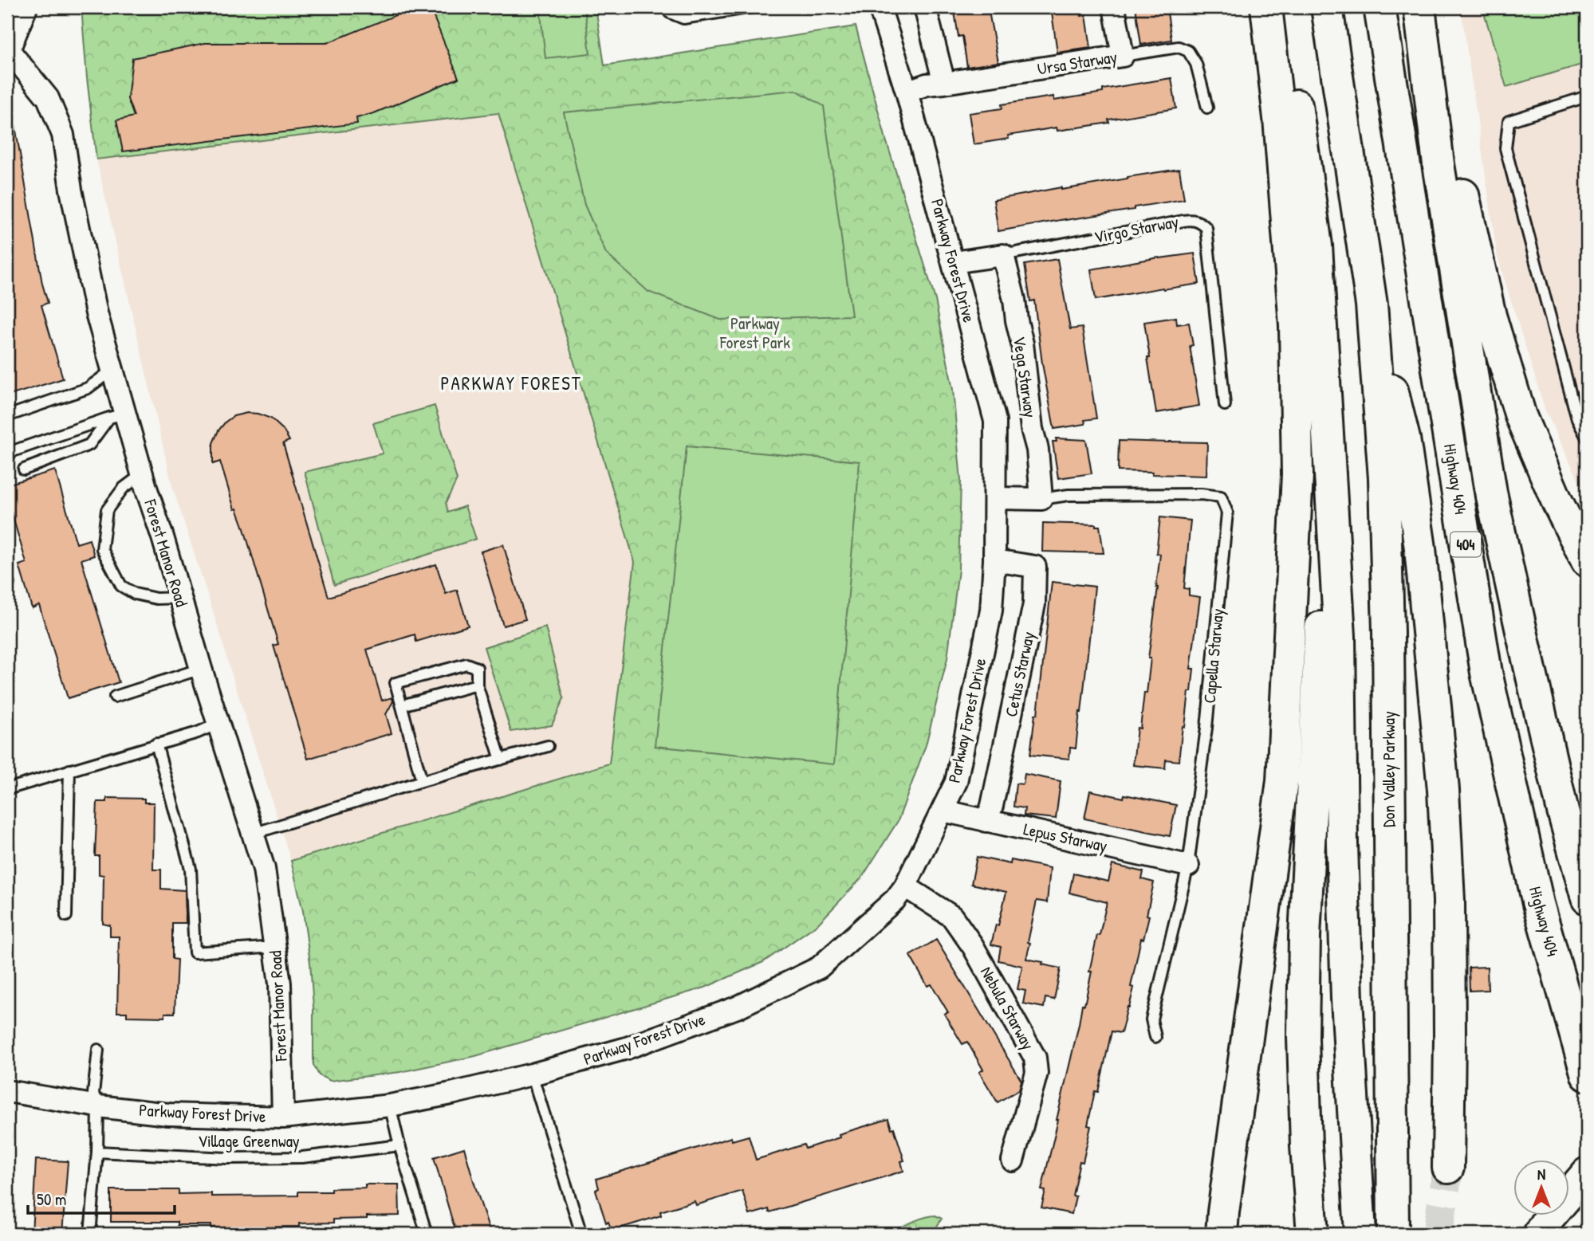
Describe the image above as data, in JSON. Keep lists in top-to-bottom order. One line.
{"streets":{"highway":["Highway 404","404","Don Valley Parkway"],"street":["Ursa Starway","Virgo Starway","Parkway Forest Drive","Vega Starway","Forest Manor Road","Capella Starway","Cetus Starway","Lepus Starway","Nebula Starway"],"lane":["Village Greenway"]},"crossings":[["Ursa Starway","Parkway Forest Drive"],["Virgo Starway","Parkway Forest Drive"],["Virgo Starway","Vega Starway"],["Parkway Forest Drive","Forest Manor Road"],["Parkway Forest Drive","Capella Starway"],["Parkway Forest Drive","Cetus Starway"],["Parkway Forest Drive","Lepus Starway"],["Parkway Forest Drive","Nebula Starway"],["Vega Starway","Capella Starway"],["Capella Starway","Lepus Starway"],["Cetus Starway","Lepus Starway"]],"districts":["PARKWAY FOREST"],"parks":["Parkway Forest Park"],"scale_bar":"50 m","north":"top"}
